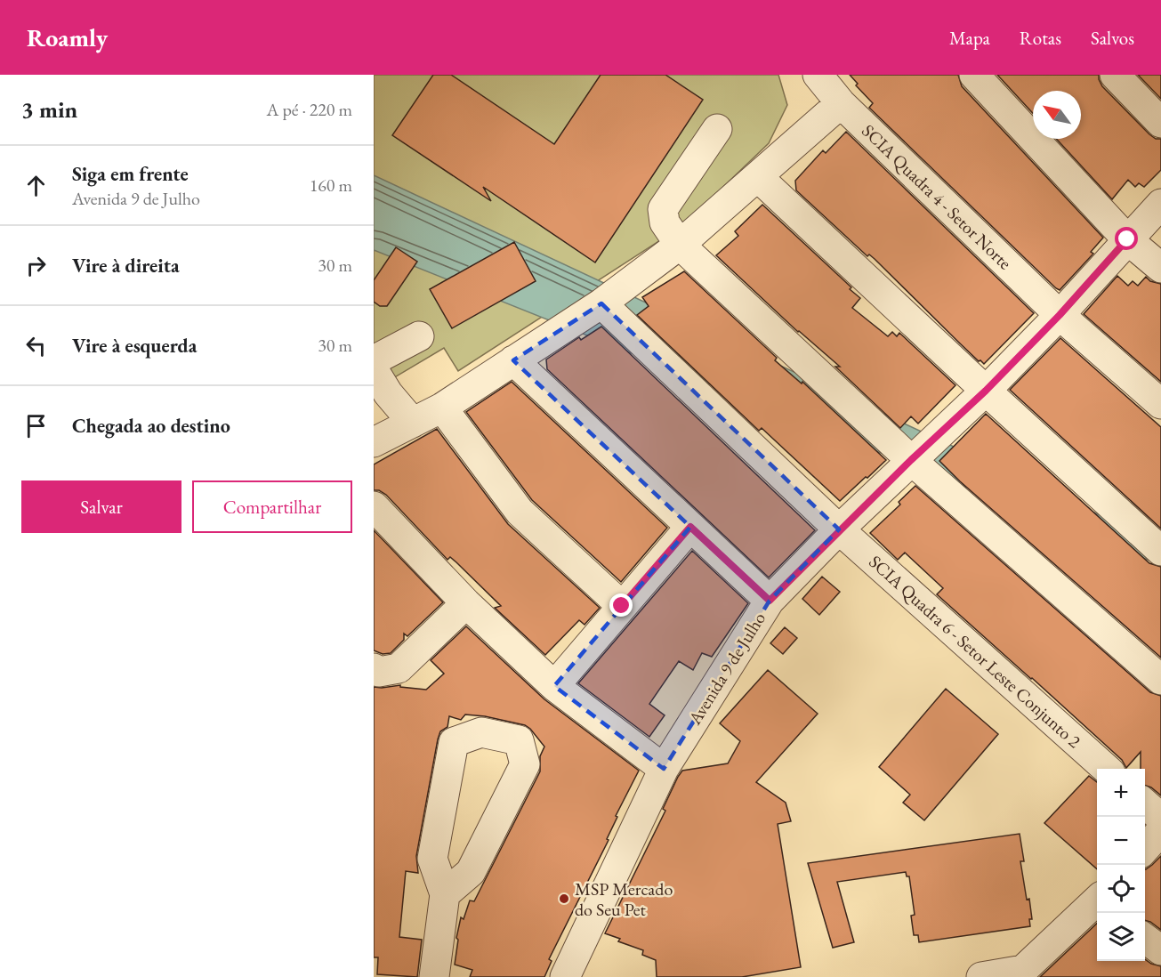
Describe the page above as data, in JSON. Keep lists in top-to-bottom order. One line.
{"streets":{"street":["SCIA Quadra 4 - Setor Norte","SCIA Quadra 6 - Setor Leste Conjunto 2","Avenida 9 de Julho"]},"crossings":[["SCIA Quadra 4 - Setor Norte","Avenida 9 de Julho"],["SCIA Quadra 6 - Setor Leste Conjunto 2","Avenida 9 de Julho"]],"places":["MSP Mercado do Seu Pet"],"north":"top left","page":{"header":"Roamly","nav":["Mapa","Rotas","Salvos"],"heading":["3 min","A pé · 220 m"],"list":[["Siga em frente","Avenida 9 de Julho","160 m"],["Vire à direita","30 m"],["Vire à esquerda","30 m"],"Chegada ao destino"],"buttons":["Salvar","Compartilhar"],"map_buttons":["+","−"]}}
